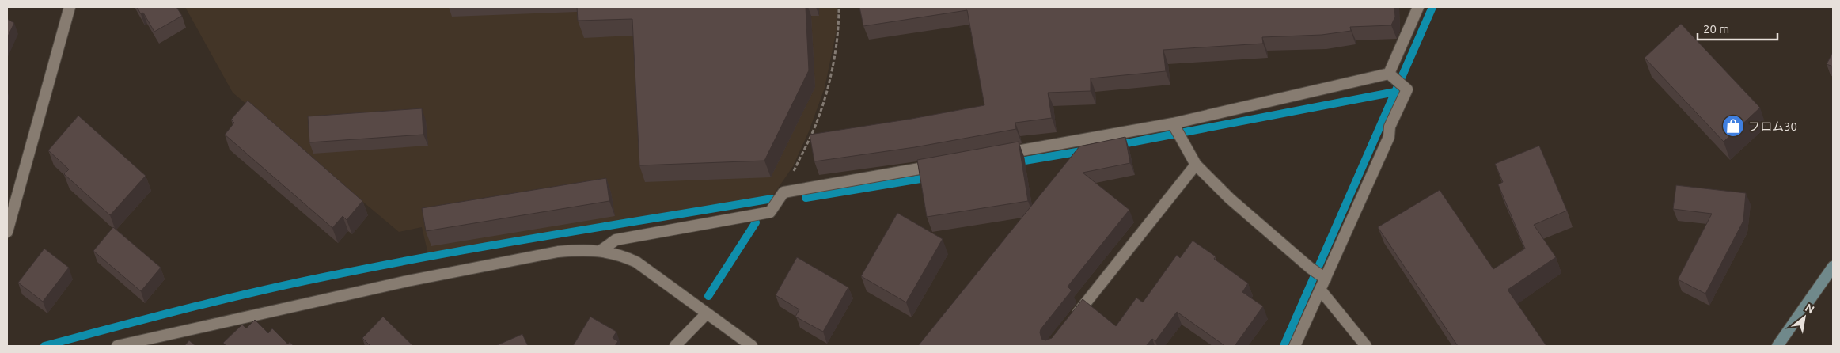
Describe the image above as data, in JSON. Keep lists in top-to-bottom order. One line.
{"places":{"shop":["フロム30"]},"scale_bar":"20 m","north":"top right"}
